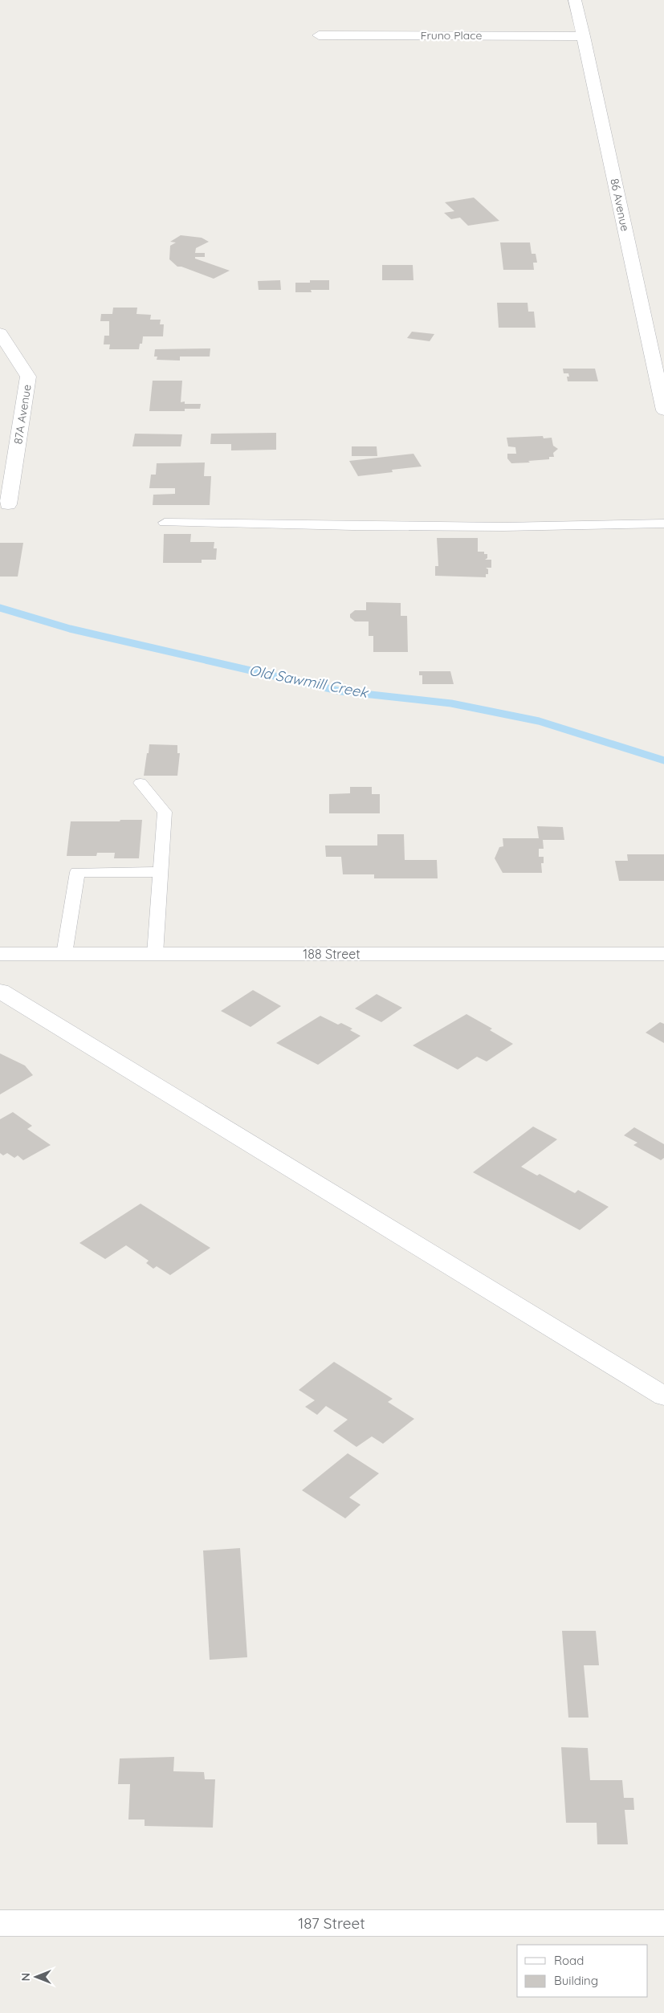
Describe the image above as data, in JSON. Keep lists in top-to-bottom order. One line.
{"streets":{"street":["Fruno Place","86 Avenue","87A Avenue","188 Street","187 Street"]},"crossings":[["Fruno Place","86 Avenue"]],"water":["Old Sawmill Creek"],"legend":["Road","Building"],"north":"left"}
